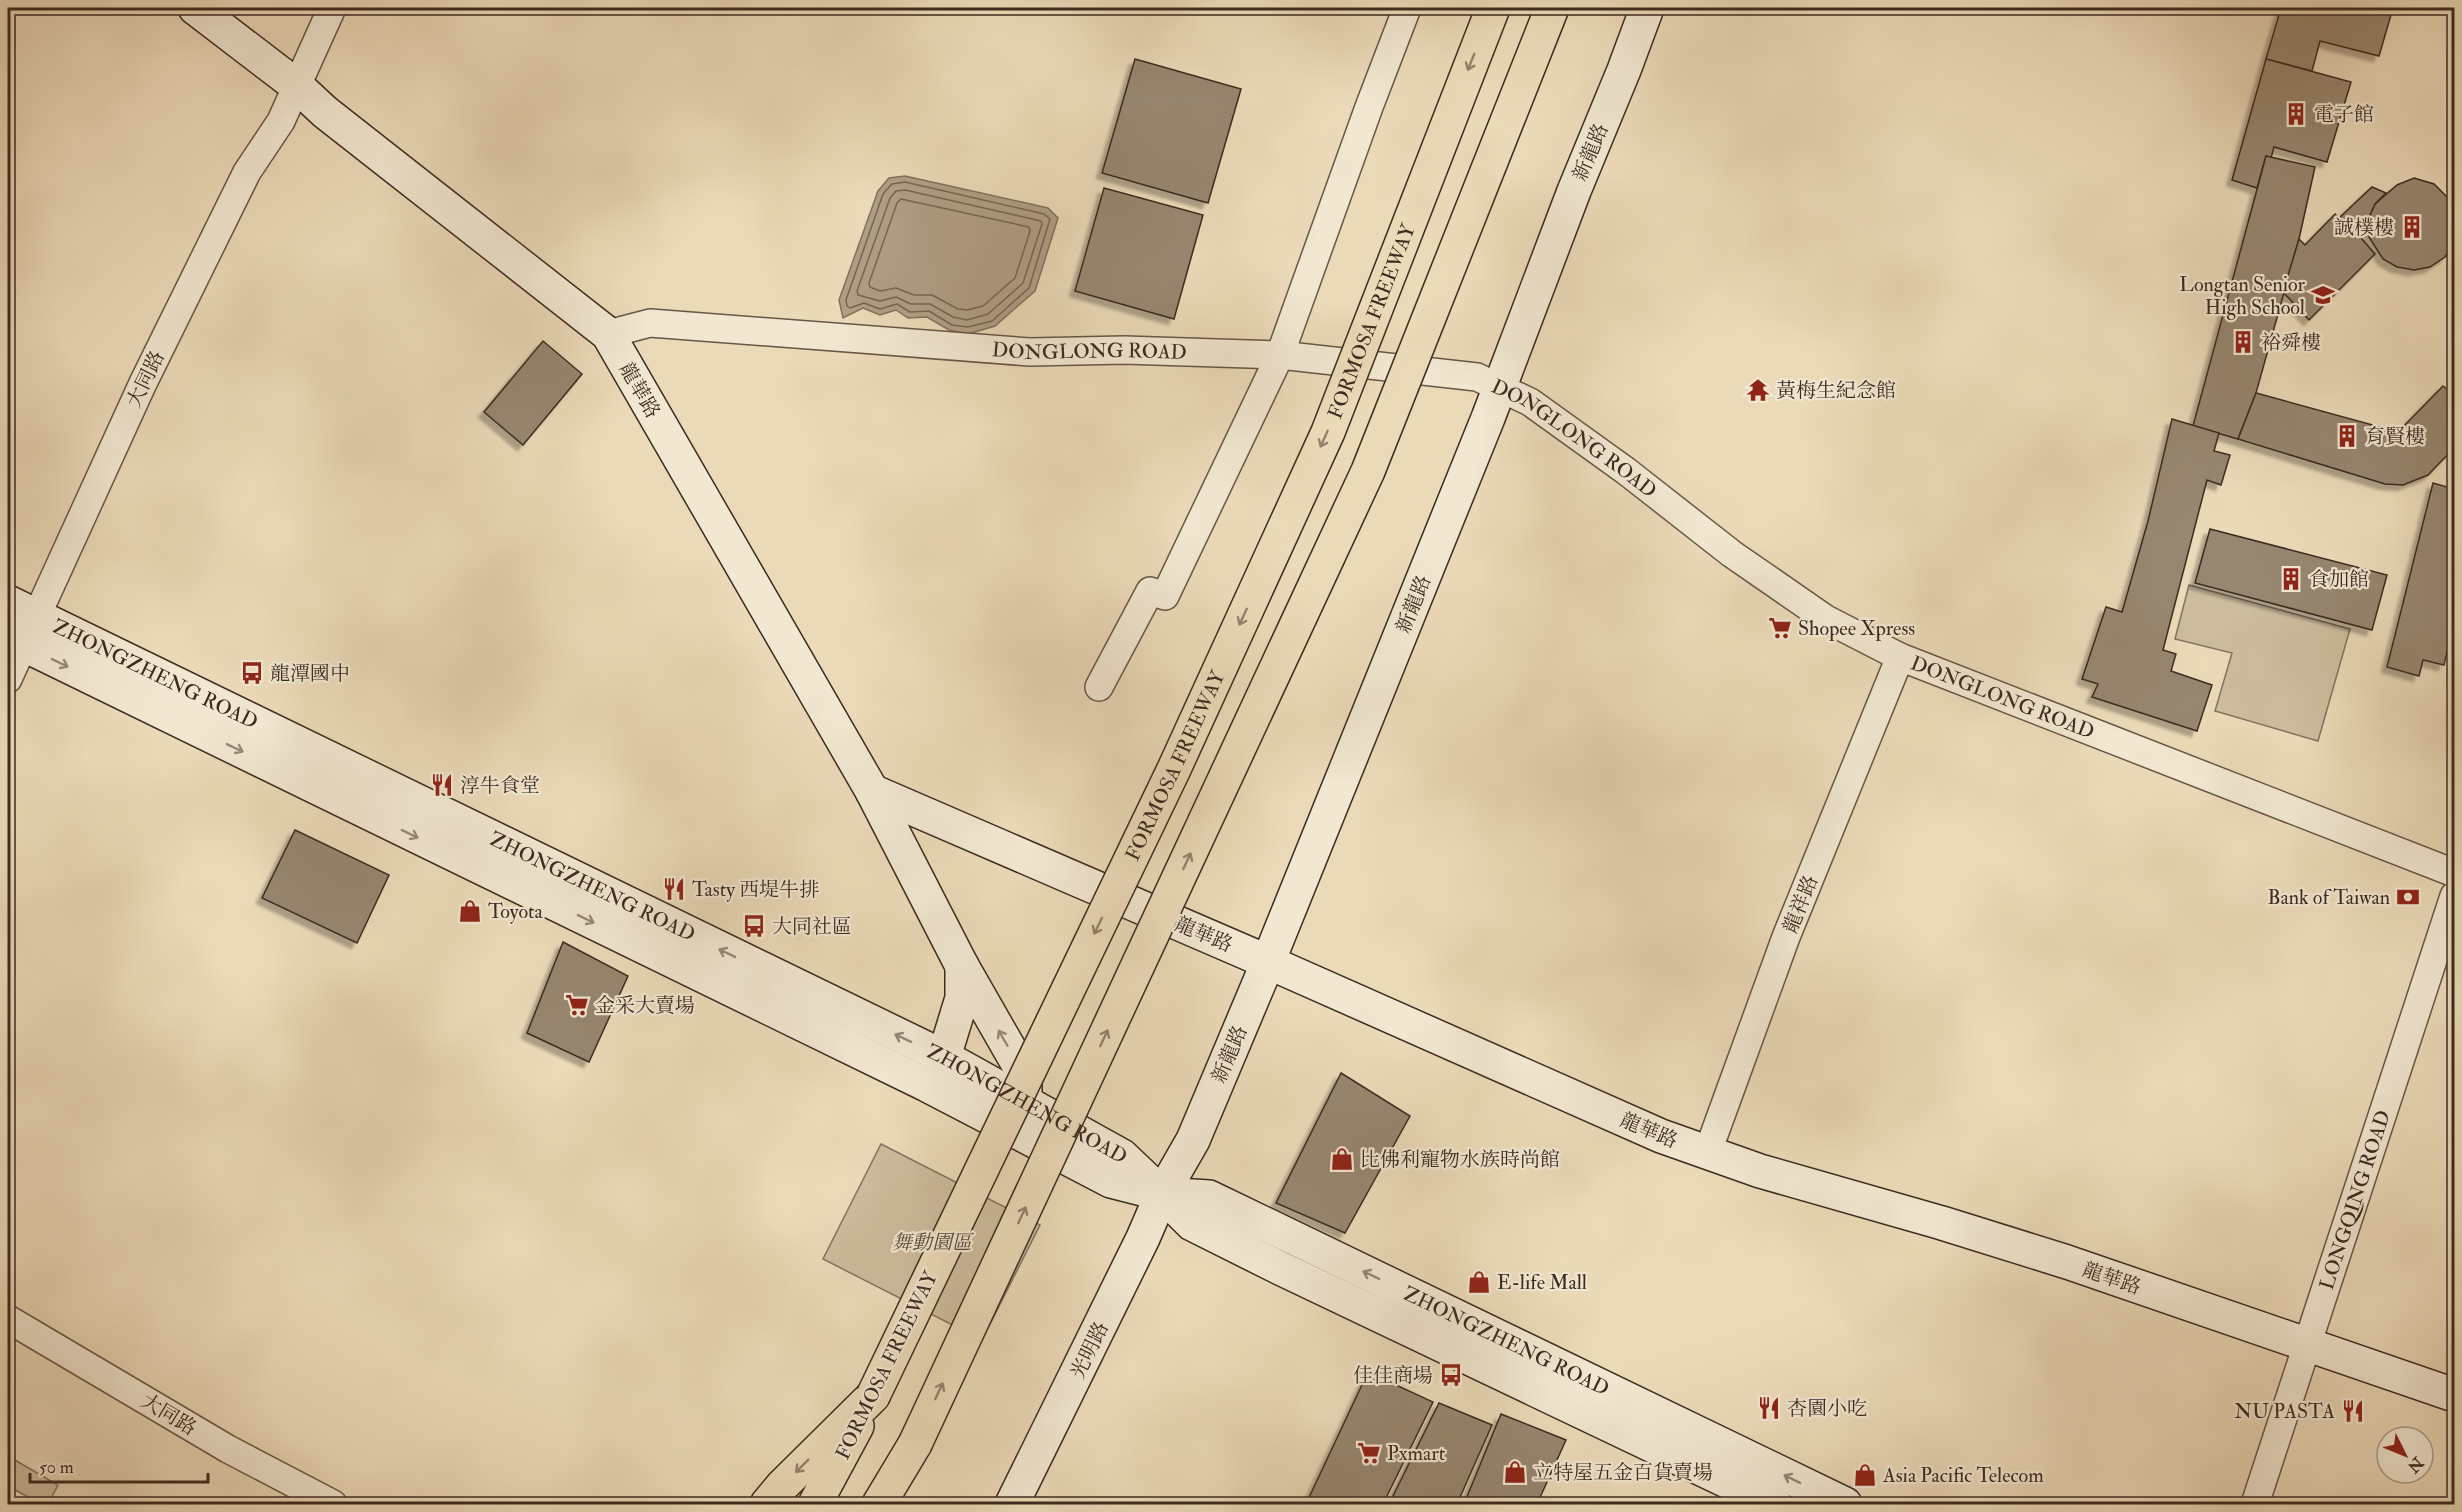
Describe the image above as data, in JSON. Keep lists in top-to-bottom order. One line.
{"streets":{"highway":["FORMOSA FREEWAY"],"street":["新龍路","DONGLONG ROAD","大同路","龍華路","ZHONGZHENG ROAD","龍祥路","LONGQING ROAD","光明路"]},"crossings":[["新龍路","DONGLONG ROAD"],["新龍路","龍華路"],["新龍路","ZHONGZHENG ROAD"],["新龍路","光明路"],["DONGLONG ROAD","龍華路"],["DONGLONG ROAD","龍祥路"],["大同路","龍華路"],["大同路","ZHONGZHENG ROAD"],["龍華路","ZHONGZHENG ROAD"],["龍華路","龍祥路"],["龍華路","LONGQING ROAD"],["ZHONGZHENG ROAD","光明路"]],"parks":["舞動園區"],"places":{"building":["電子館","誠樸樓","裕舜樓","育賢樓","食加館"],"school or university":["Longtan Senior High School"],"temple":["黃梅生紀念館"],"supermarket":["Shopee Xpress","金采大賣場","Pxmart"],"bus stop":["龍潭國中","大同社區","佳佳商場"],"restaurant":["淳牛食堂","Tasty 西堤牛排","杏園小吃","NU PASTA"],"bank":["Bank of Taiwan"],"shop":["Toyota","比佛利寵物水族時尚館","E-life Mall","立特屋五金百貨賣場","Asia Pacific Telecom"]},"scale_bar":"50 m","north":"bottom right"}
